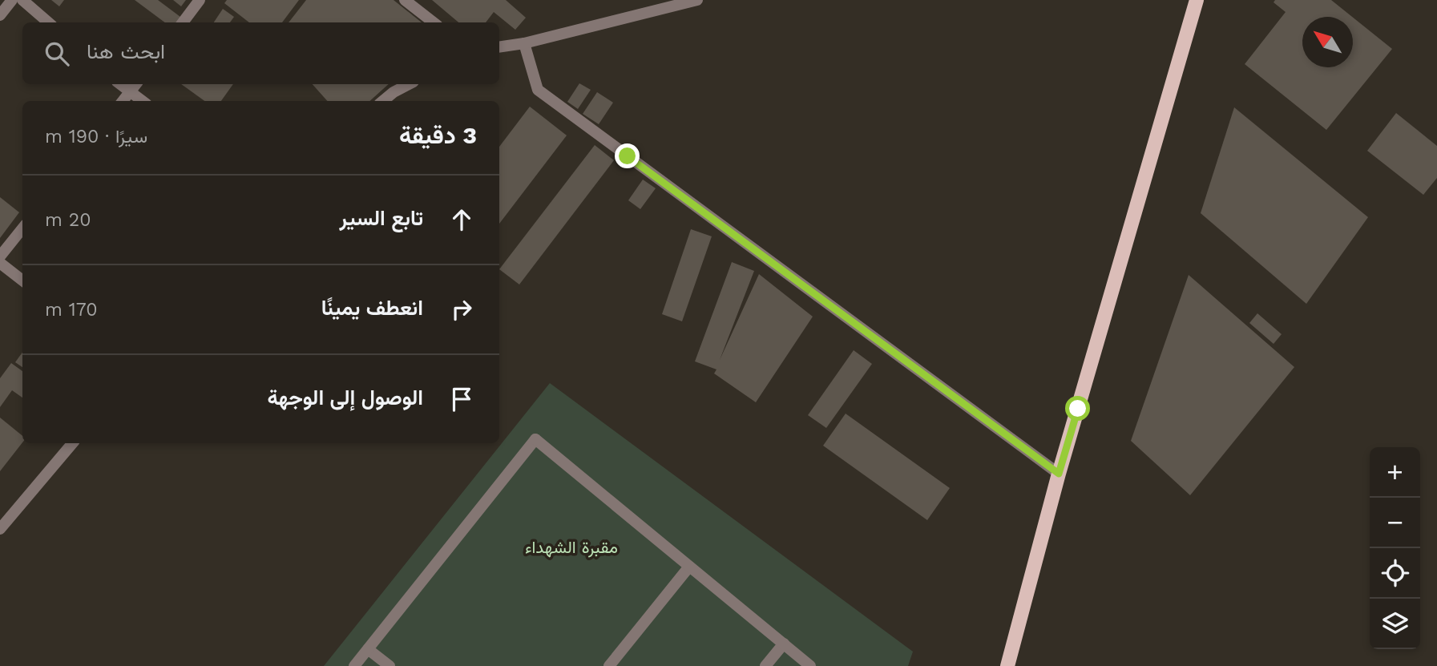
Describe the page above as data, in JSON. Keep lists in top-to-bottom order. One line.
{"parks":["مقبرة الشهداء"],"north":"top left","page":{"search":"ابحث هنا","heading":["3 دقيقة","سيرًا · 190 m"],"list":[["تابع السير","20 m"],["انعطف يمينًا","170 m"],"الوصول إلى الوجهة"],"map_buttons":["+","−"]}}
